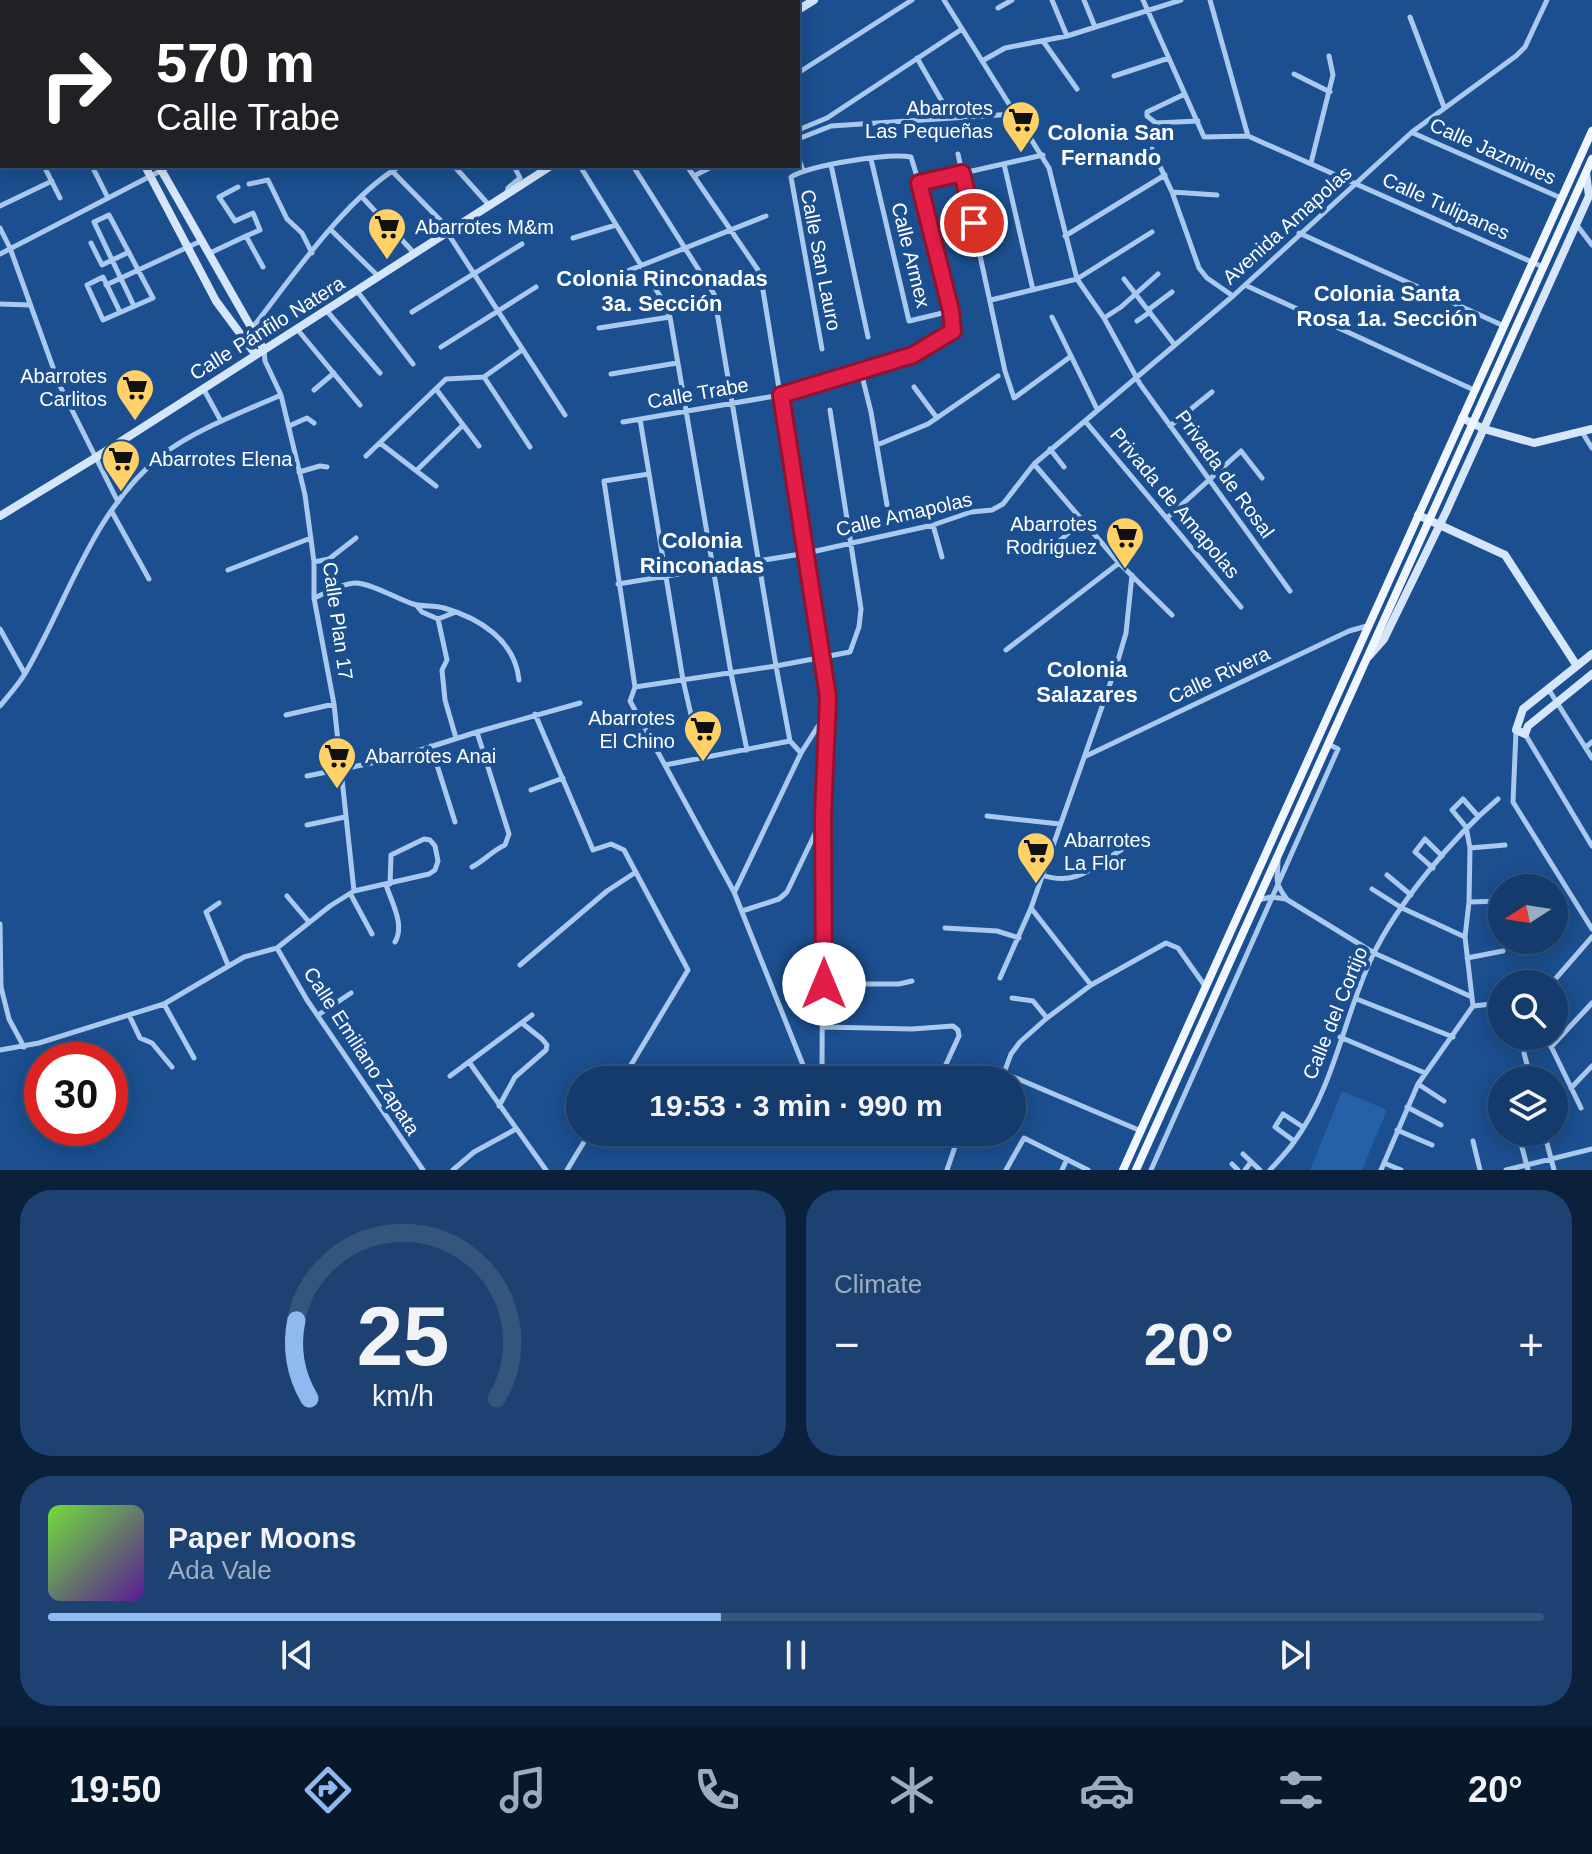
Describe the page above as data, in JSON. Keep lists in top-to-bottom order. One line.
{"streets":{"street":["Calle Jazmines","Calle Tulipanes","Avenida Amapolas","Calle Armex","Calle San Lauro","Calle Pánfilo Natera","Calle Trabe","Privada de Rosal","Privada de Amapolas","Calle Amapolas","Calle Plan 17","Calle Rivera","Calle del Cortijo","Calle Emiliano Zapata"]},"crossings":[["Calle Jazmines","Avenida Amapolas"],["Calle Tulipanes","Avenida Amapolas"],["Avenida Amapolas","Privada de Rosal"],["Avenida Amapolas","Privada de Amapolas"],["Avenida Amapolas","Calle Amapolas"],["Calle Armex","Calle Trabe"],["Calle Pánfilo Natera","Calle Plan 17"]],"districts":["Colonia San Fernando","Colonia Rinconadas 3a. Sección","Colonia Santa Rosa 1a. Sección","Colonia Rinconadas","Colonia Salazares"],"places":{"supermarket":["Abarrotes Las Pequeñas","Abarrotes M&m","Abarrotes Carlitos","Abarrotes Elena","Abarrotes Rodriguez","Abarrotes El Chino","Abarrotes Anai","Abarrotes La Flor"]},"north":"left","page":{"turn":["570 m","Calle Trabe"],"limit":"30","trip":"19:53 · 3 min · 990 m","tile":"Climate","heat":["−","20°","+"],"song":["Paper Moons","Ada Vale"],"tabs":["19:50","20°"],"gauge":["25","km/h"]}}
